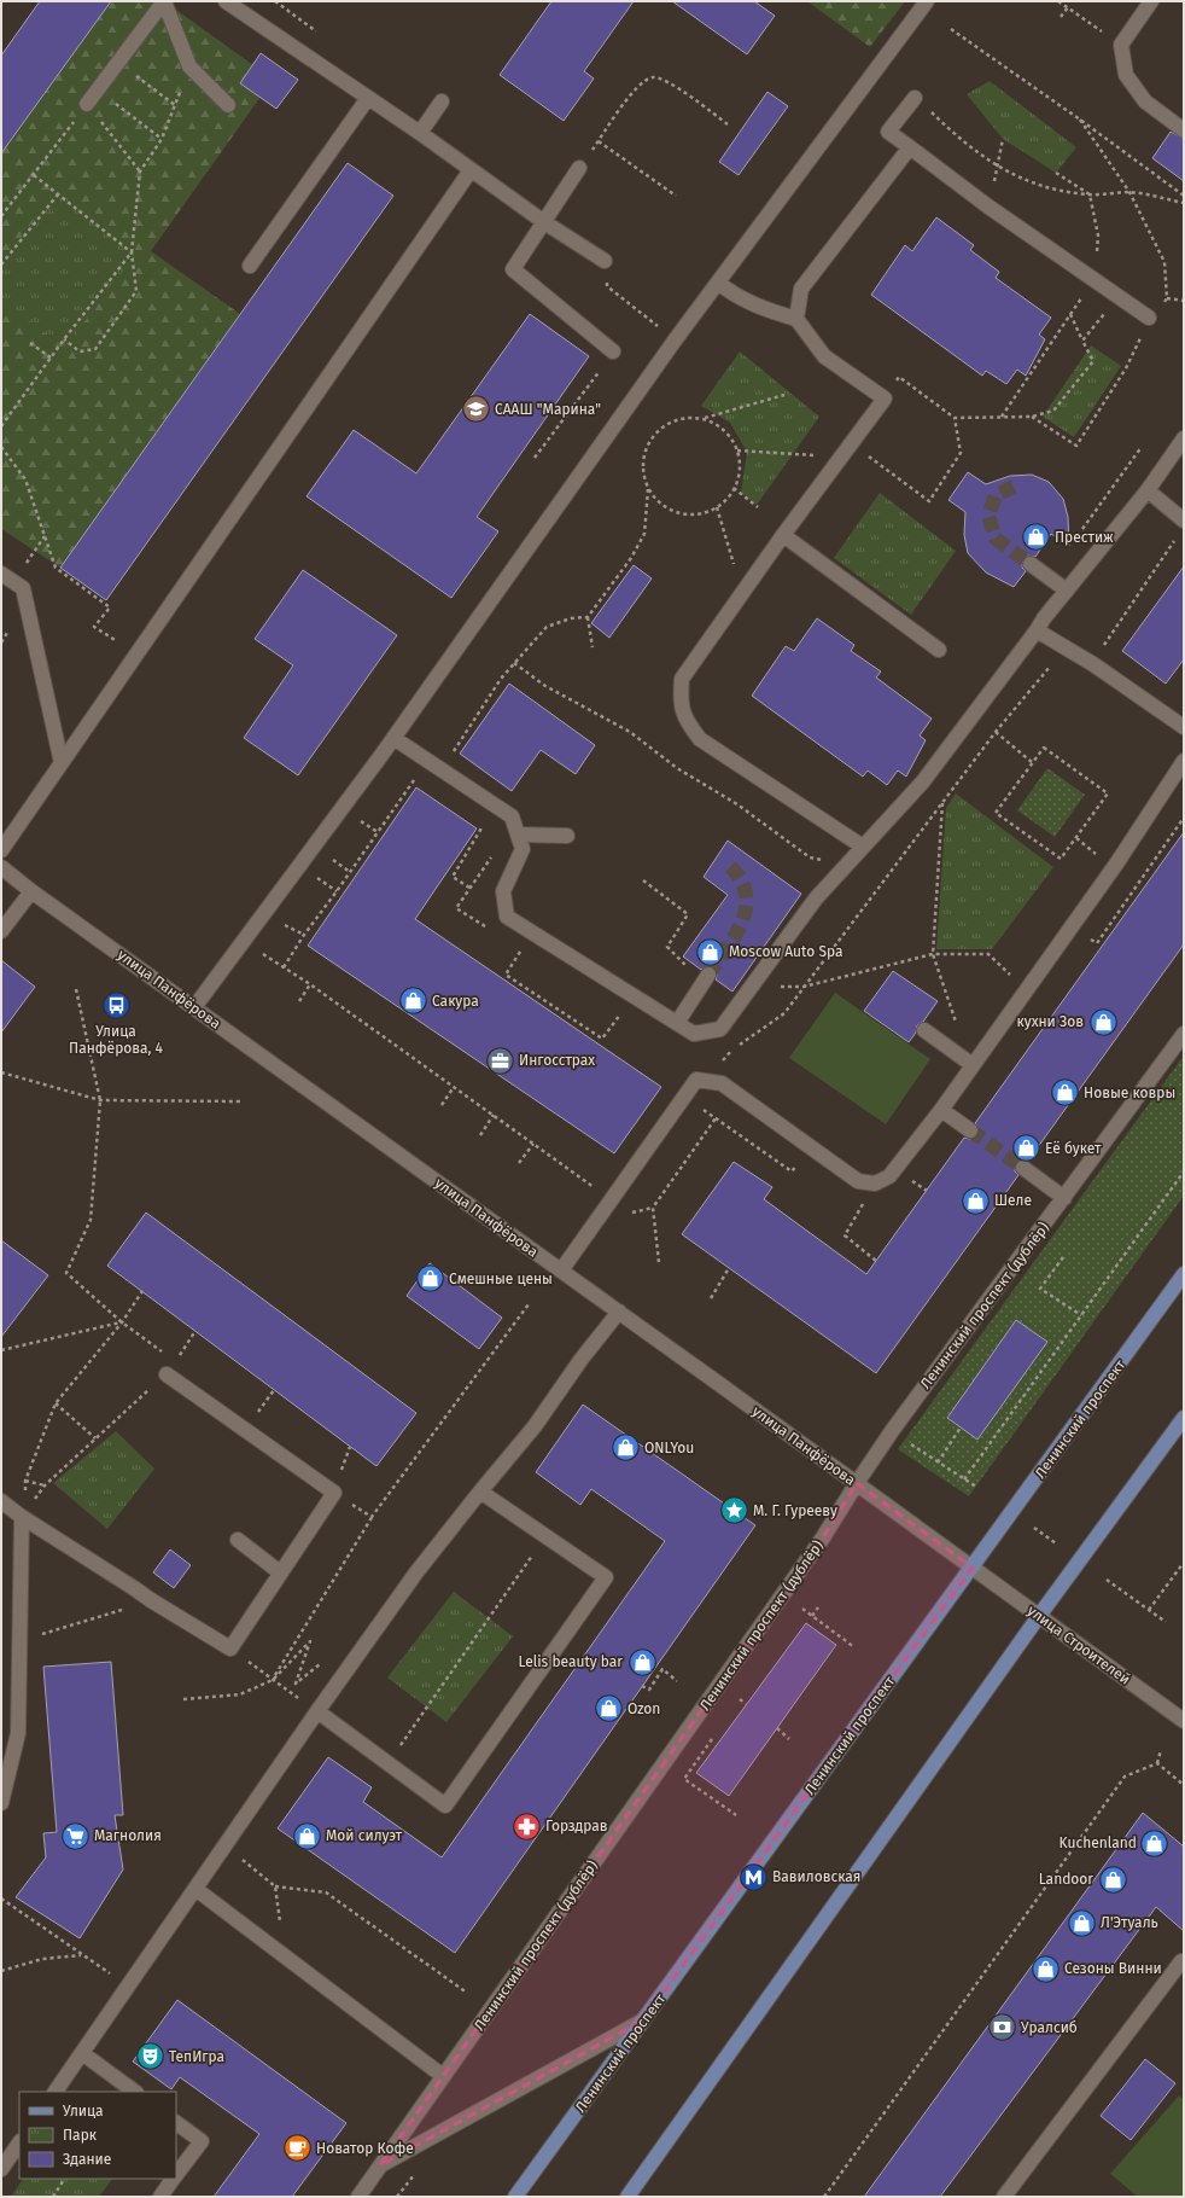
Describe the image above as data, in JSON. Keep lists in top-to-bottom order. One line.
{"streets":{"main road":["Ленинский проспект"],"street":["улица Панфёрова","Ленинский проспект (дублёр)","улица Строителей"]},"crossings":[["улица Панфёрова","Ленинский проспект (дублёр)"],["улица Панфёрова","Ленинский проспект"],["улица Панфёрова","улица Строителей"],["Ленинский проспект","улица Строителей"]],"places":{"school or university":["СААШ \"Марина\""],"shop":["Престиж","Moscow Auto Spa","Сакура","кухни Зов","Новые ковры","Её букет","Шеле","Смешные цены","ONLYou","Lelis beauty bar","Ozon","Мой силуэт","Kuchenland","Landoor","Л'Этуаль","Сезоны Винни"],"bus stop":["Улица Панфёрова, 4"],"office":["Ингосстрах"],"place":["М. Г. Гурееву"],"pharmacy":["Горздрав"],"supermarket":["Магнолия"],"metro station":["Вавиловская"],"bank":["Уралсиб"],"theatre":["ТепИгра"],"cafe":["Новатор Кофе"]},"legend":["Улица","Парк","Здание"]}
